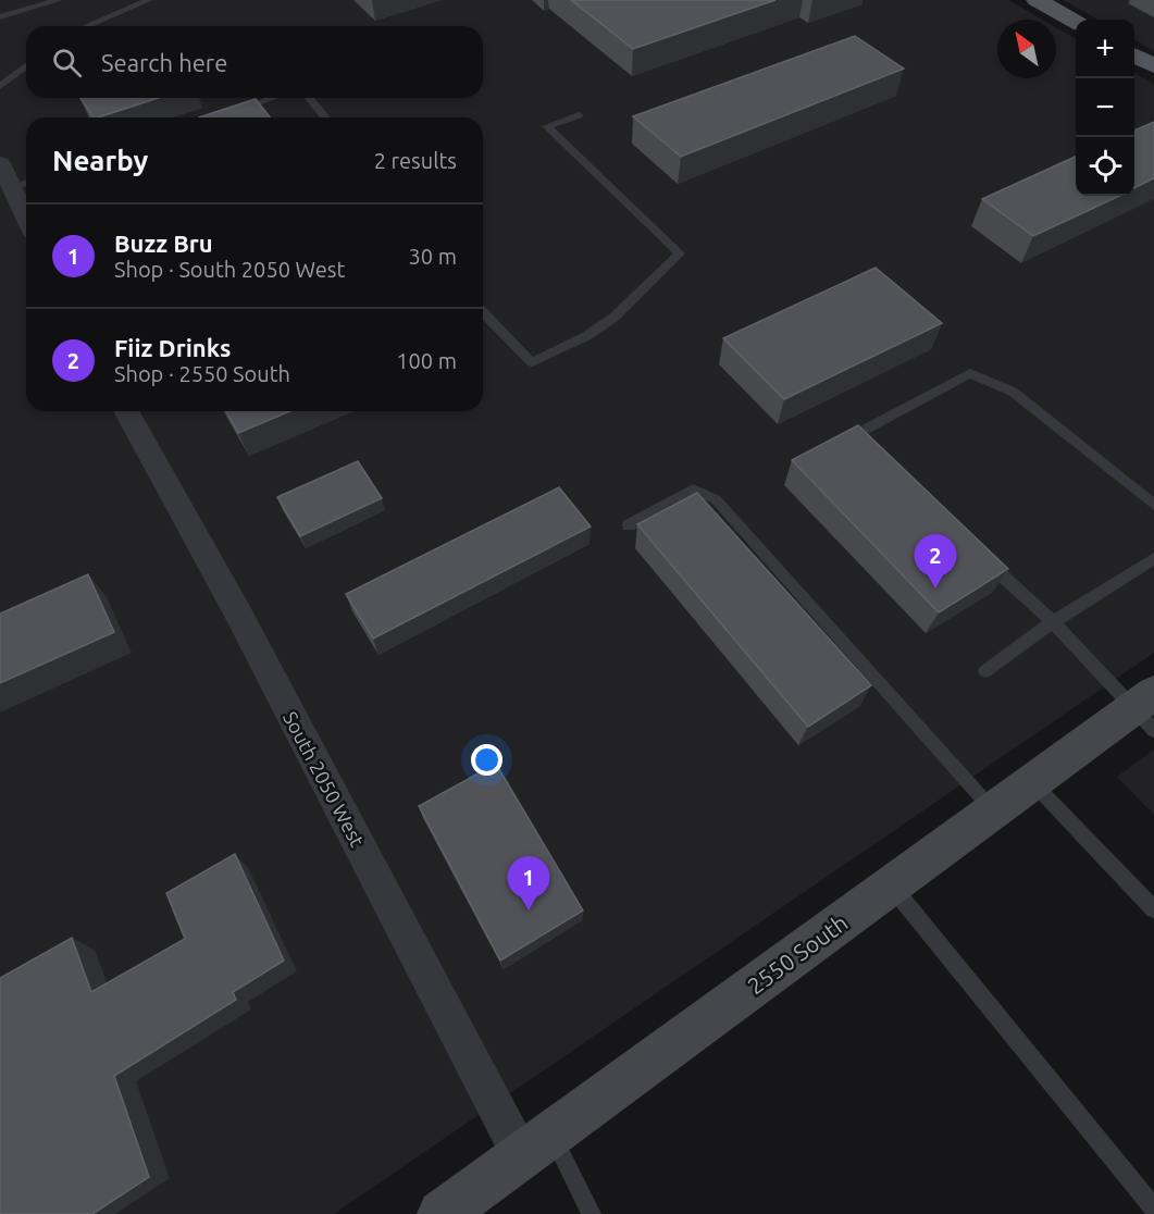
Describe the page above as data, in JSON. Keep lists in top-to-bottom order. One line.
{"streets":{"street":["South 2050 West","2550 South"]},"crossings":[["South 2050 West","2550 South"]],"north":"top left","page":{"map_buttons":["+","−"],"search":"Search here","heading":["Nearby","2 results"],"list":[{"mark":"1","name":"Buzz Bru","note":"Shop · South 2050 West","value":"30 m"},{"mark":"2","name":"Fiiz Drinks","note":"Shop · 2550 South","value":"100 m"}],"pins":["2","1"]}}
